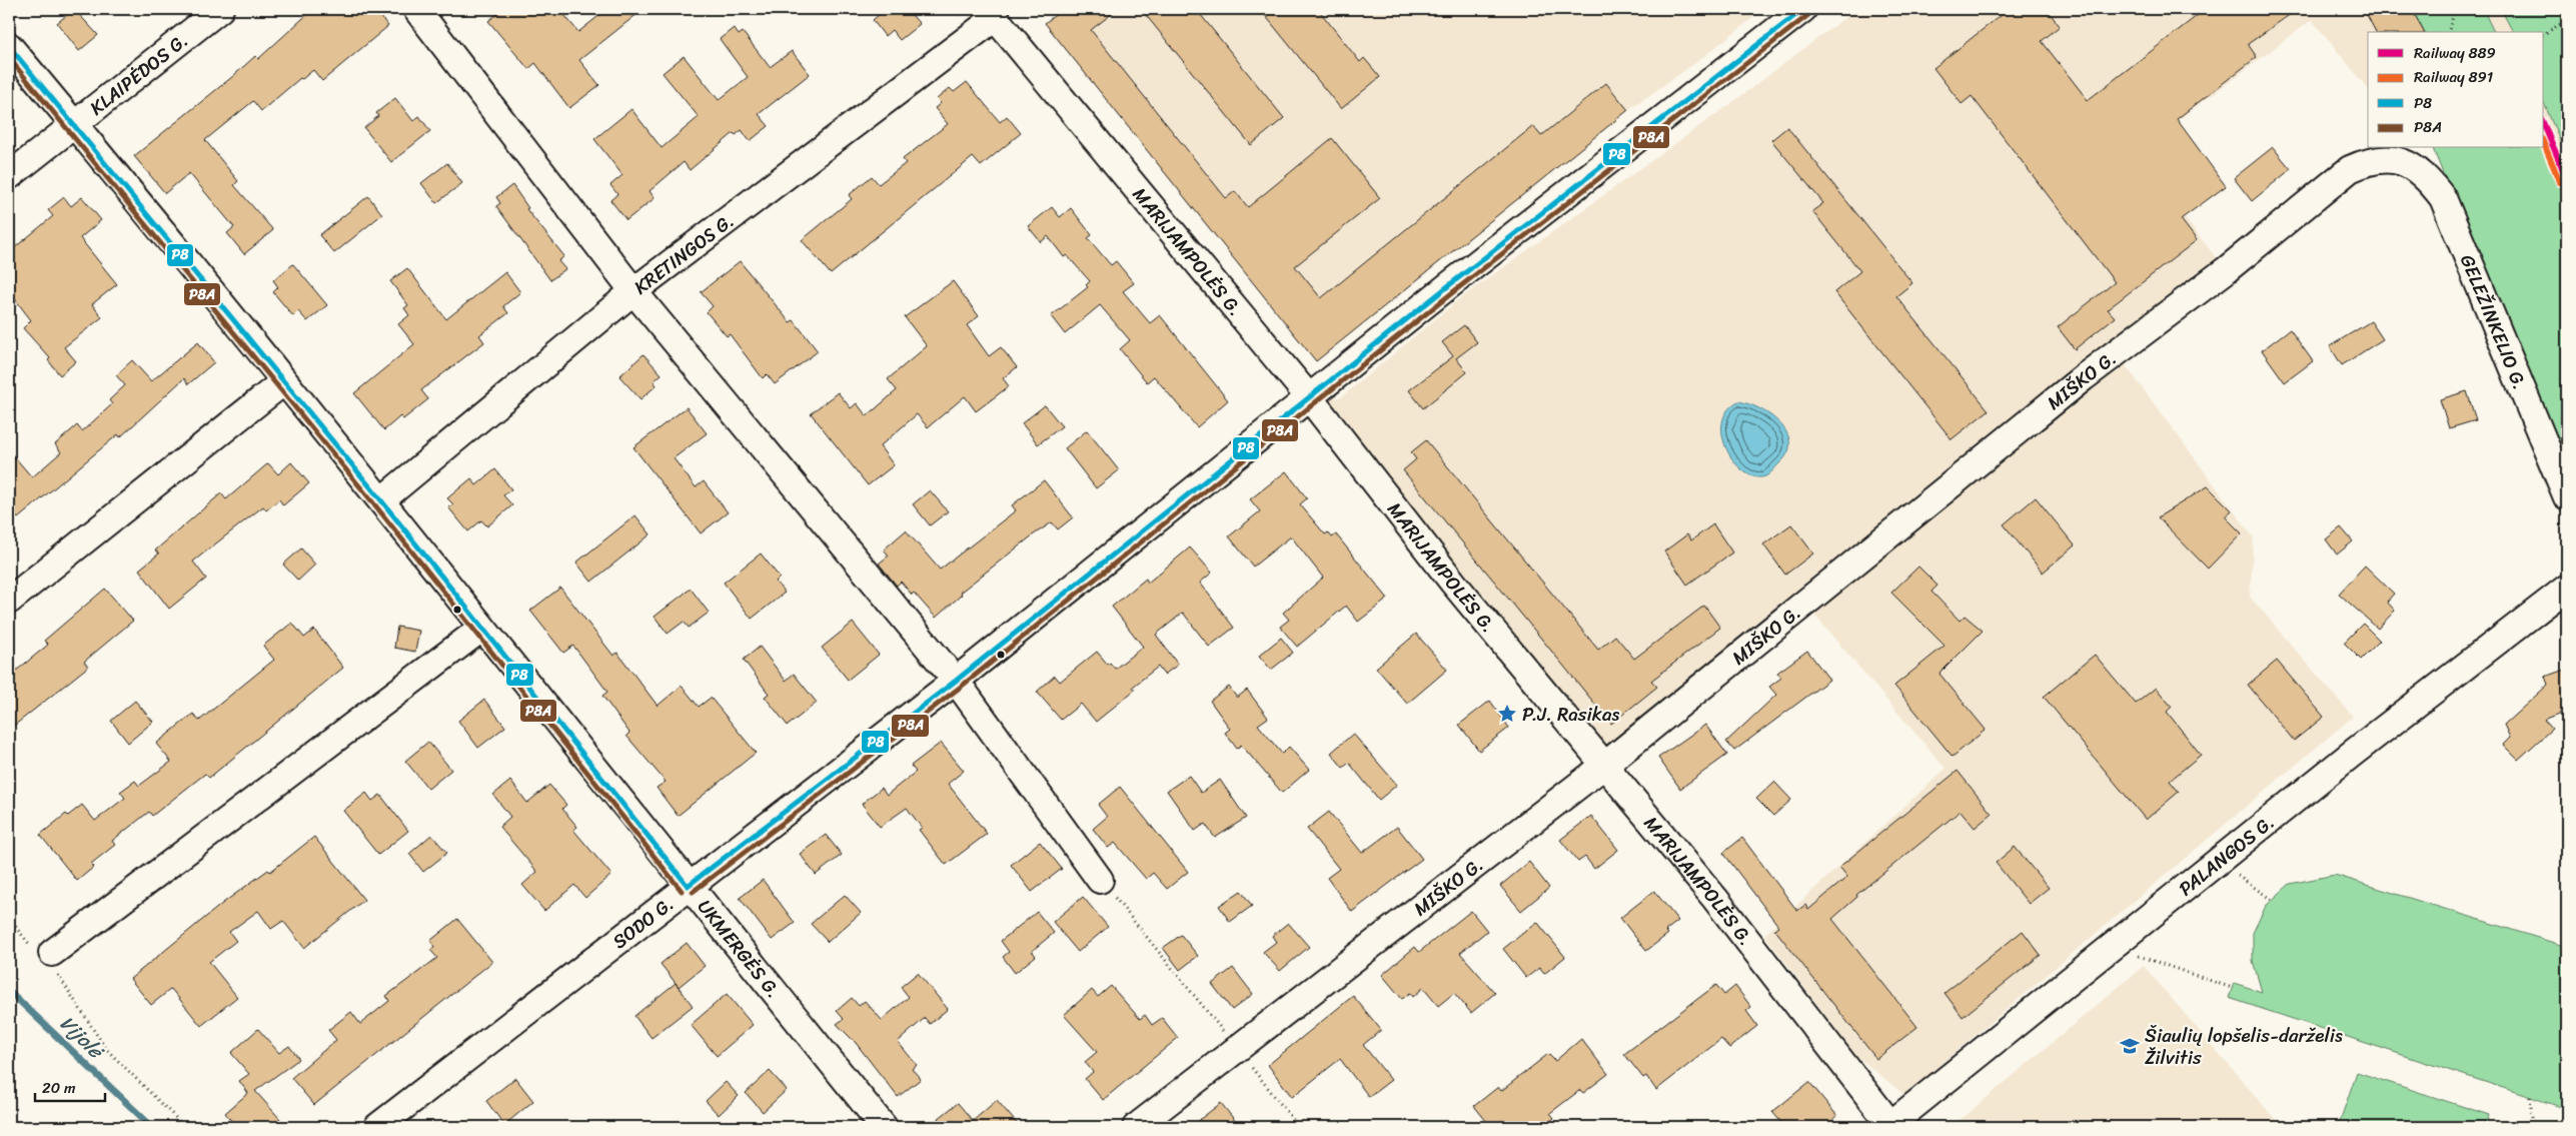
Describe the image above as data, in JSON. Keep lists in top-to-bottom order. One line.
{"streets":{"street":["KLAIPĖDOS G.","MARIJAMPOLĖS G.","KRETINGOS G.","GELEŽINKELIO G.","MIŠKO G.","PALANGOS G.","SODO G.","UKMERGĖS G."]},"crossings":[["KLAIPĖDOS G.","UKMERGĖS G."],["MARIJAMPOLĖS G.","KRETINGOS G."],["MARIJAMPOLĖS G.","MIŠKO G."],["MARIJAMPOLĖS G.","PALANGOS G."],["MARIJAMPOLĖS G.","SODO G."],["KRETINGOS G.","UKMERGĖS G."],["GELEŽINKELIO G.","MIŠKO G."],["SODO G.","UKMERGĖS G."]],"water":["Vijolė"],"places":{"place":["P.J. Rasikas"],"school or university":["Šiaulių lopšelis-darželis Žilvitis"]},"lines":["transit line P8","transit line P8A","rail line 889","rail line 891"],"legend":["Railway 889","Railway 891","P8","P8A"],"scale_bar":"20 m"}
